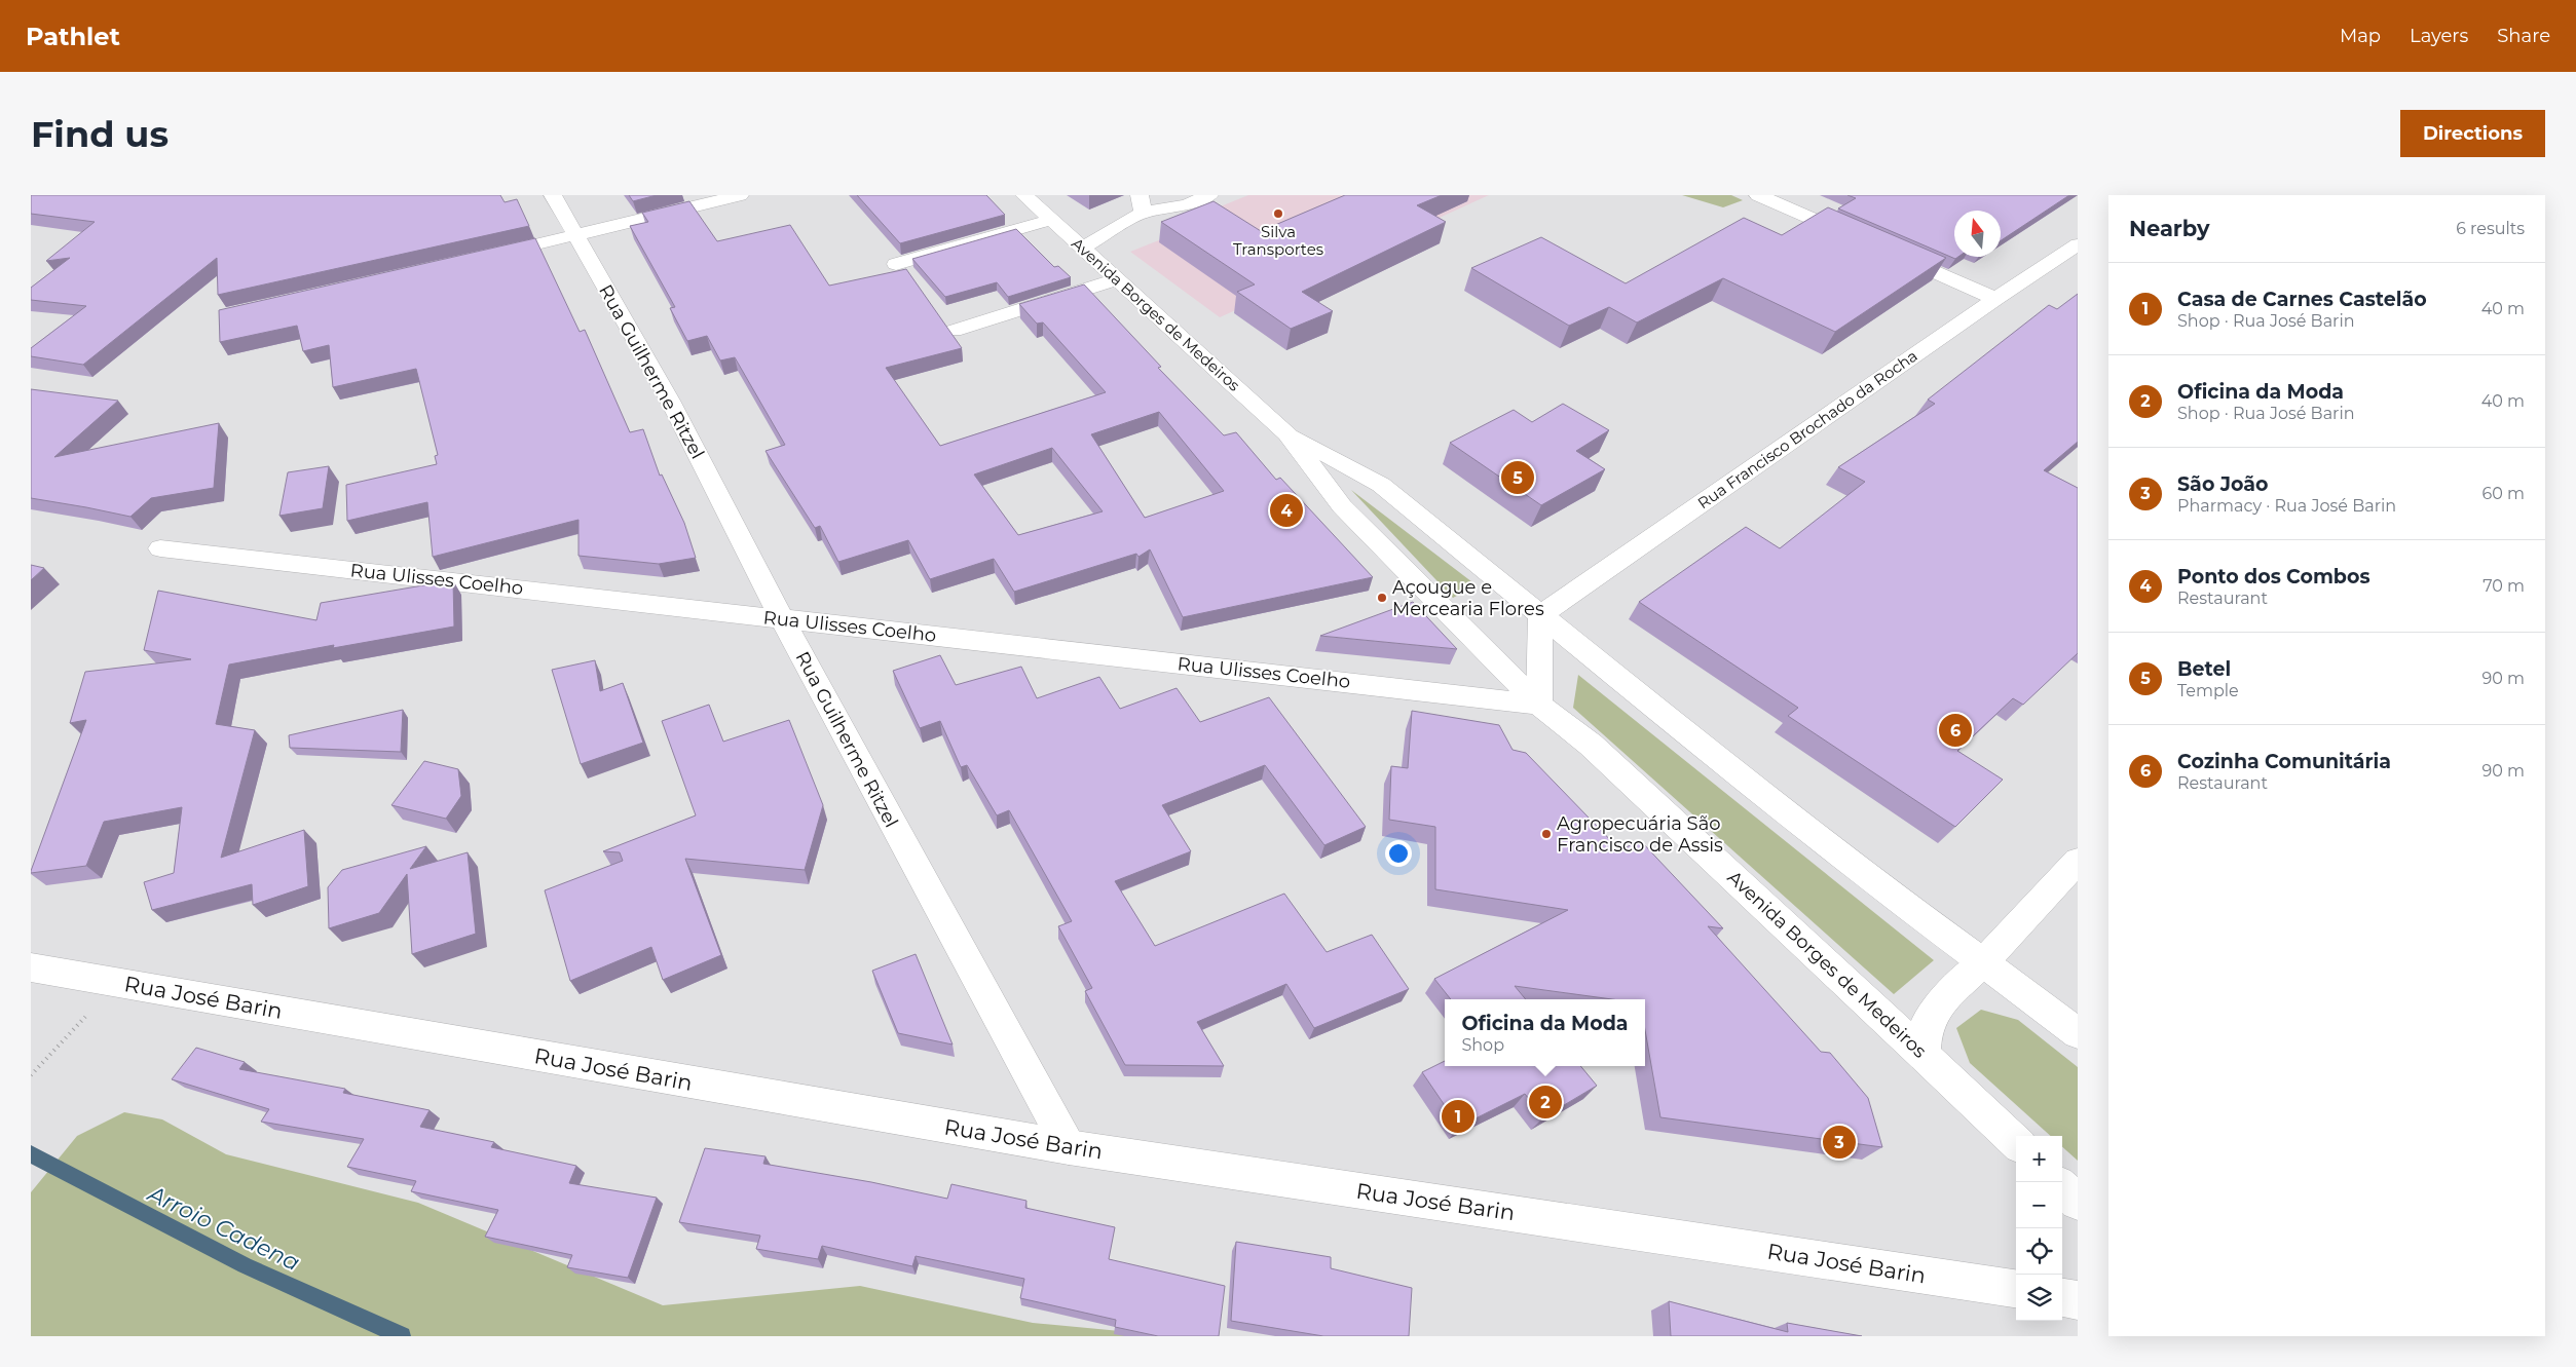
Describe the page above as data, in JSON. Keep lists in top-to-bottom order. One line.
{"streets":{"street":["Avenida Borges de Medeiros","Rua Guilherme Ritzel","Rua Francisco Brochado da Rocha","Rua Ulisses Coelho","Rua José Barin"]},"crossings":[["Avenida Borges de Medeiros","Rua Francisco Brochado da Rocha"],["Avenida Borges de Medeiros","Rua Ulisses Coelho"],["Rua Guilherme Ritzel","Rua Ulisses Coelho"],["Rua Guilherme Ritzel","Rua José Barin"]],"water":["Arroio Cadena"],"places":["Silva Transportes","Açougue e Mercearia Flores","Agropecuária São Francisco de Assis"],"north":"top","page":{"header":"Pathlet","nav":["Map","Layers","Share"],"buttons":"Directions","title":"Find us","heading":["Nearby","6 results"],"list":[{"mark":"1","name":"Casa de Carnes Castelão","note":"Shop · Rua José Barin","value":"40 m"},{"mark":"2","name":"Oficina da Moda","note":"Shop · Rua José Barin","value":"40 m"},{"mark":"3","name":"São João","note":"Pharmacy · Rua José Barin","value":"60 m"},{"mark":"4","name":"Ponto dos Combos","note":"Restaurant","value":"70 m"},{"mark":"5","name":"Betel","note":"Temple","value":"90 m"},{"mark":"6","name":"Cozinha Comunitária","note":"Restaurant","value":"90 m"}],"pins":["5","4","6","2","1","3"],"popup":["Oficina da Moda","Shop"],"map_buttons":["+","−"]}}
